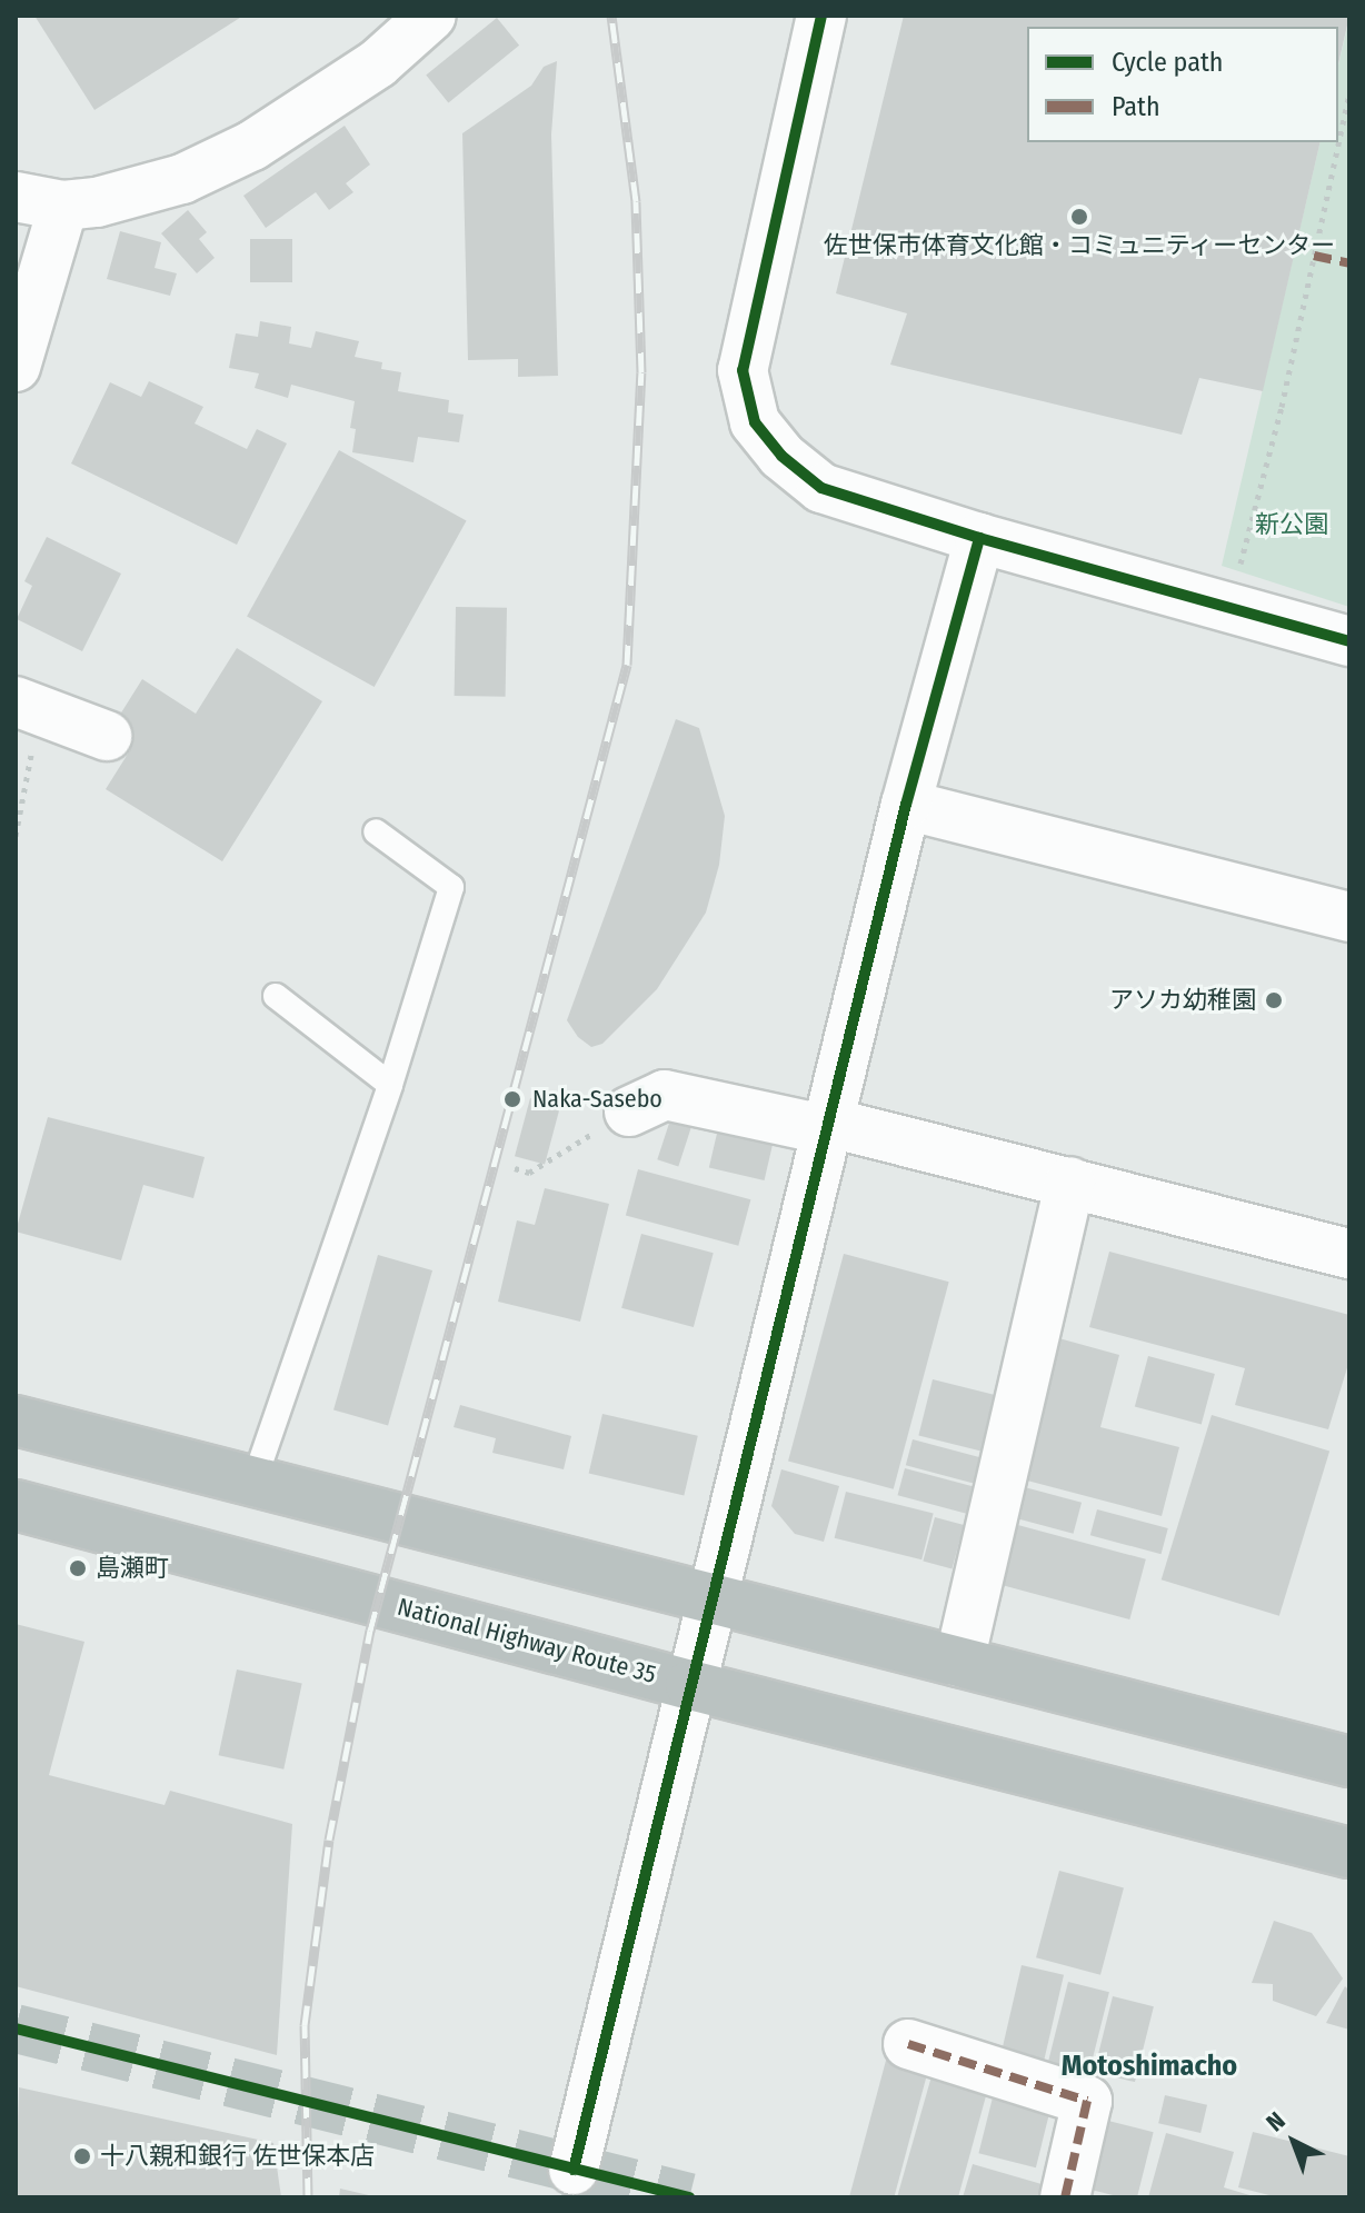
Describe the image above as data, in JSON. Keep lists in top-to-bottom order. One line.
{"streets":{"highway":["National Highway Route 35"]},"districts":["Motoshimacho"],"parks":["新公園"],"places":["佐世保市体育文化館・コミュニティーセンター","アソカ幼稚園","Naka-Sasebo","島瀬町","十八親和銀行 佐世保本店"],"legend":["Cycle path","Path"],"north":"top left"}
